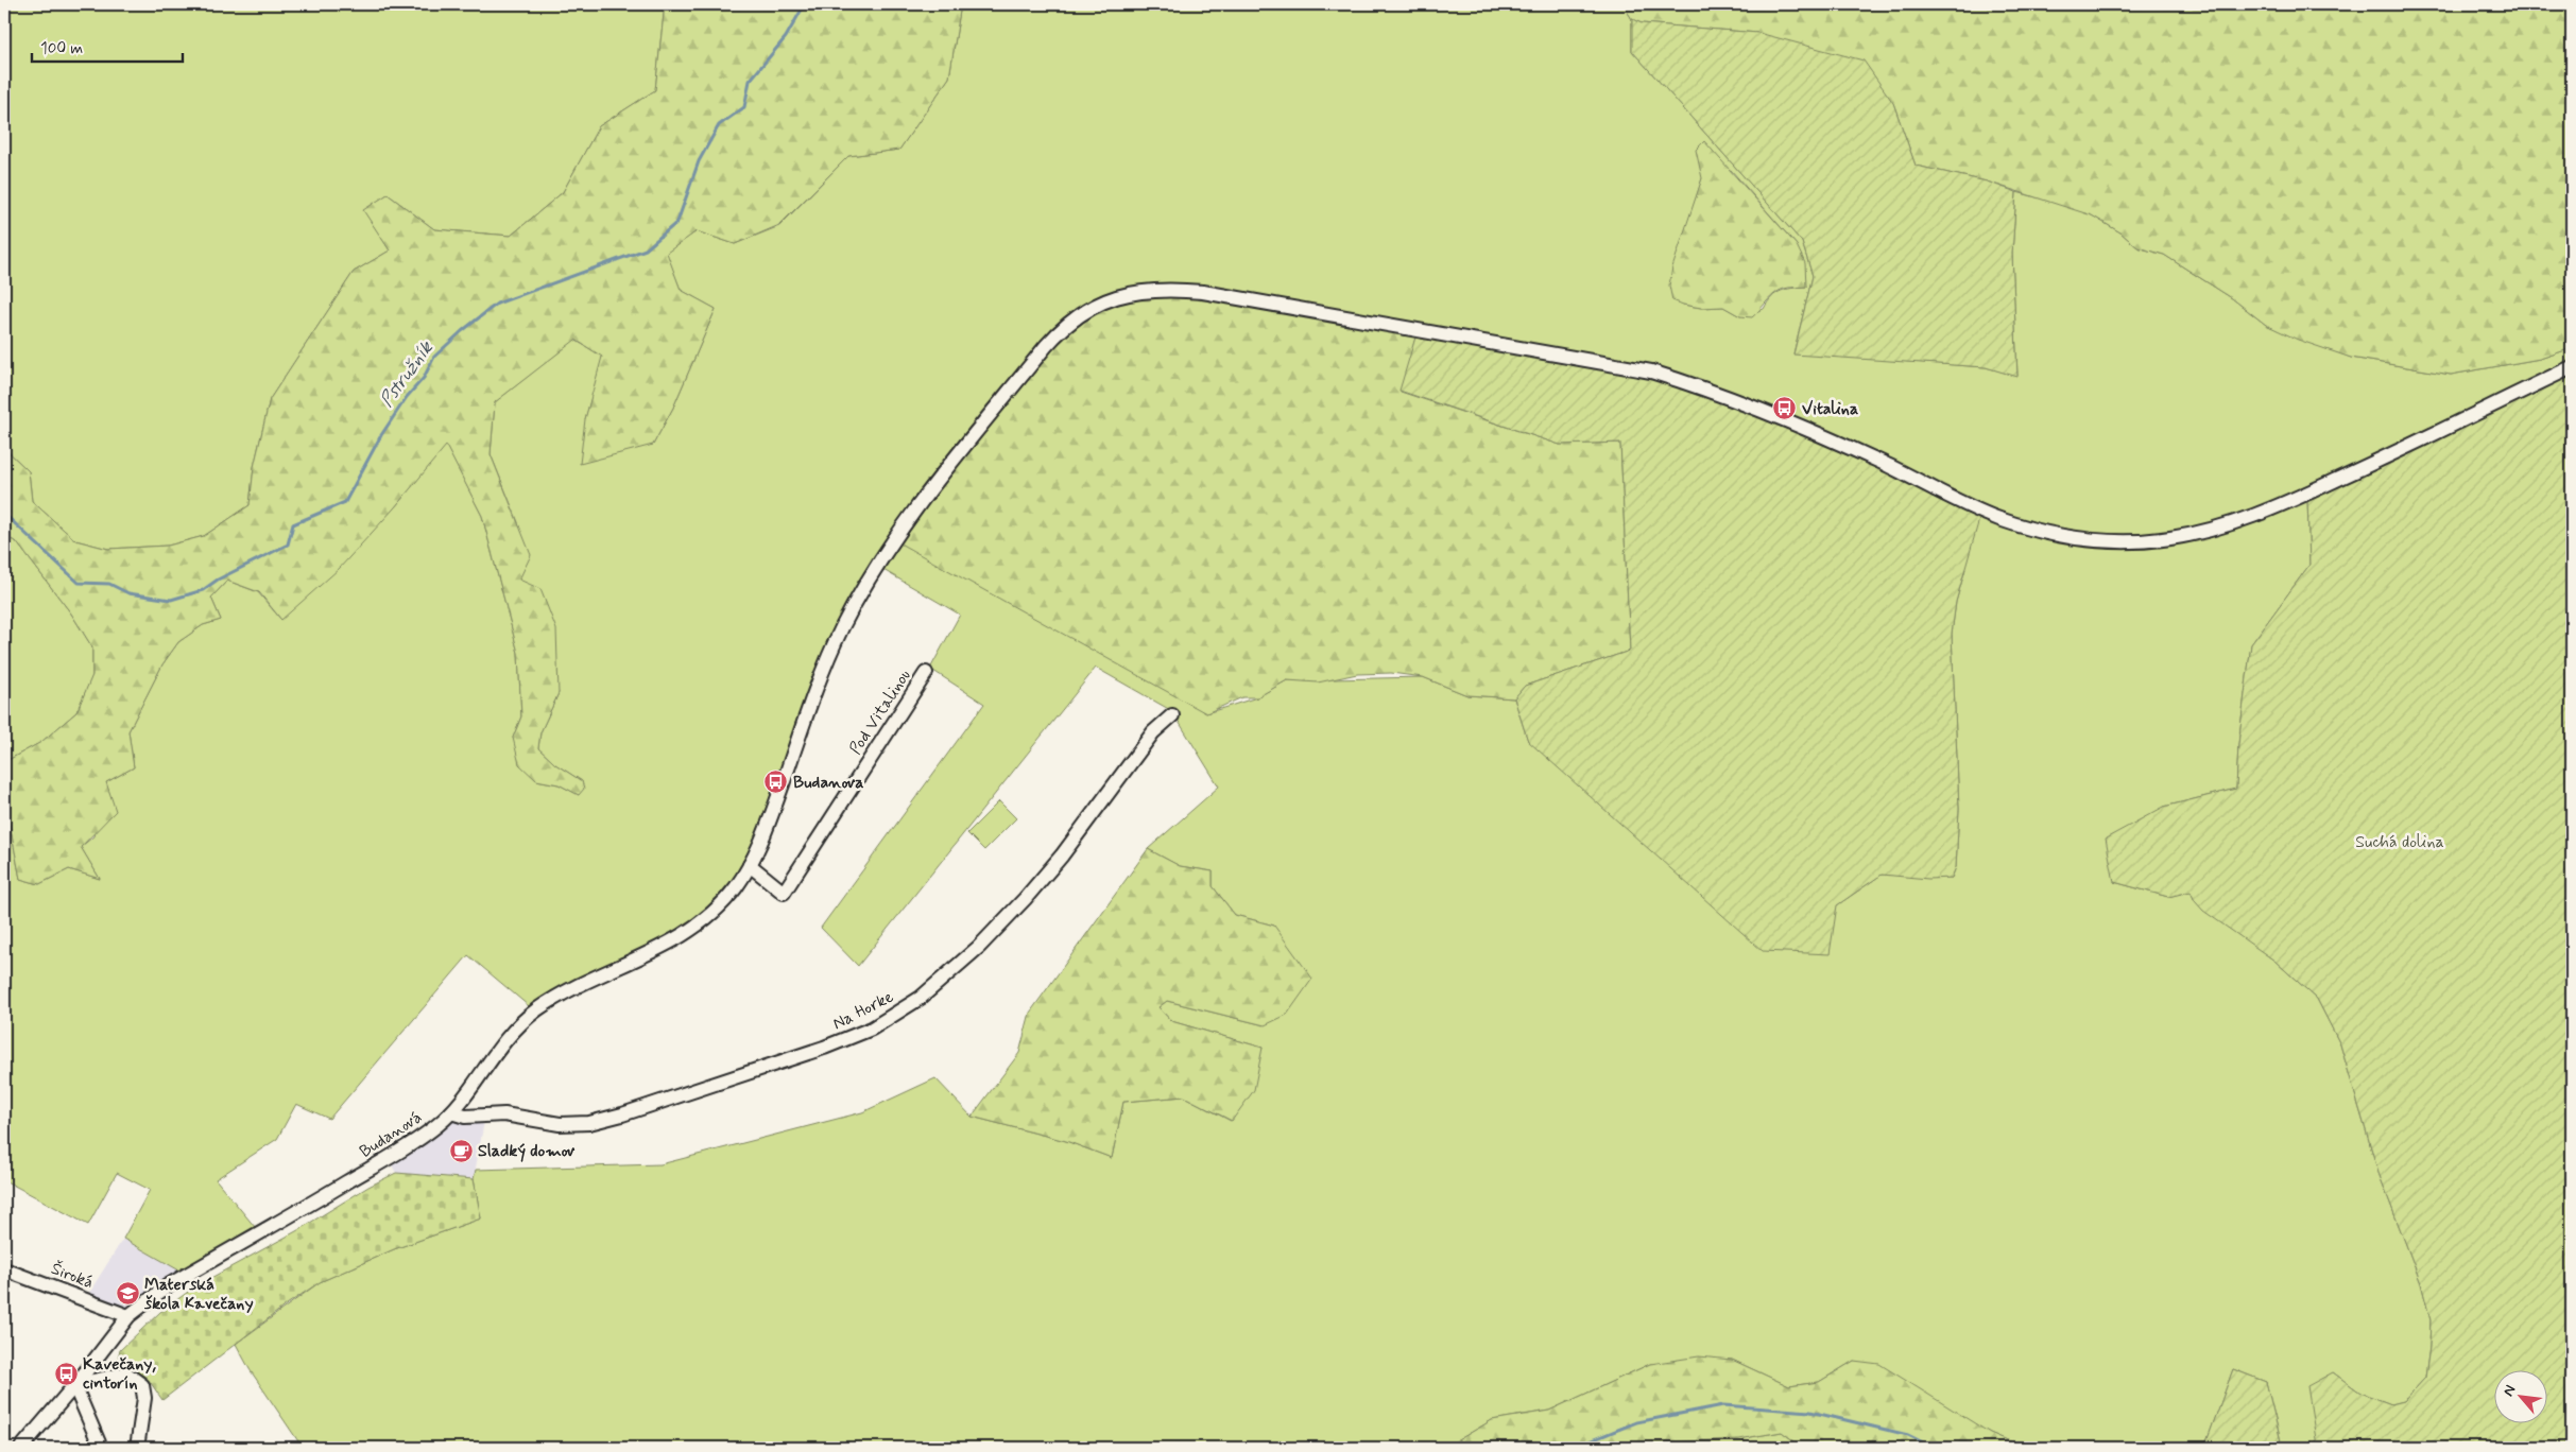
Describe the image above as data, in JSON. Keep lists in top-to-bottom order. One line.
{"streets":{"street":["Pod Vitalinou","Na Horke","Budanová","Široká"]},"crossings":[["Pod Vitalinou","Budanová"],["Na Horke","Budanová"],["Budanová","Široká"]],"water":["Pstružník"],"parks":["Suchá dolina"],"places":{"bus stop":["Vitalina","Budanova","Kavečany, cintorín"],"cafe":["Sladký domov"],"school or university":["Materská škola Kavečany"]},"scale_bar":"100 m","north":"top left"}
